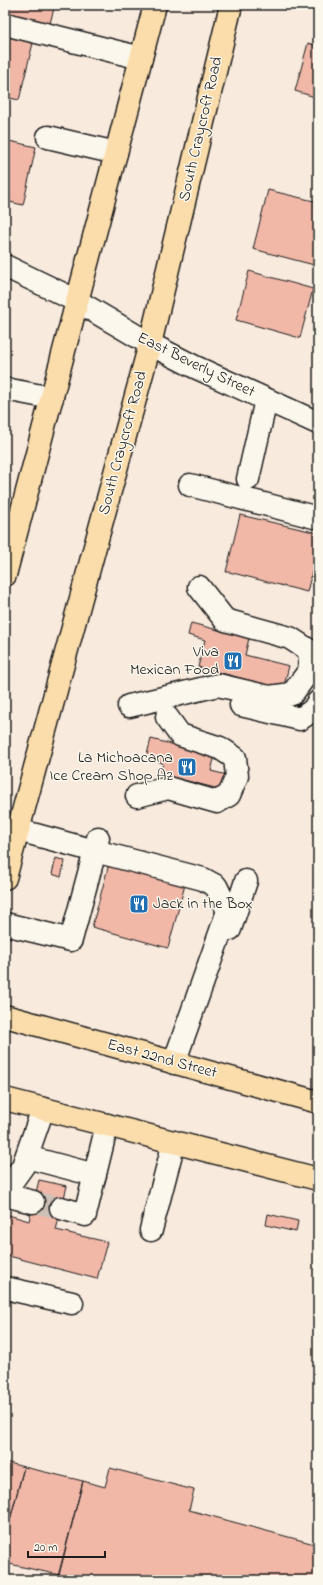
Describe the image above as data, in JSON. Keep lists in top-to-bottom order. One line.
{"streets":{"main road":["South Craycroft Road","East 22nd Street"],"street":["East Beverly Street"]},"crossings":[["South Craycroft Road","East Beverly Street"]],"places":{"restaurant":["Viva Mexican Food","La Michoacana Ice Cream Shop Az","Jack in the Box"]},"scale_bar":"20 m"}
